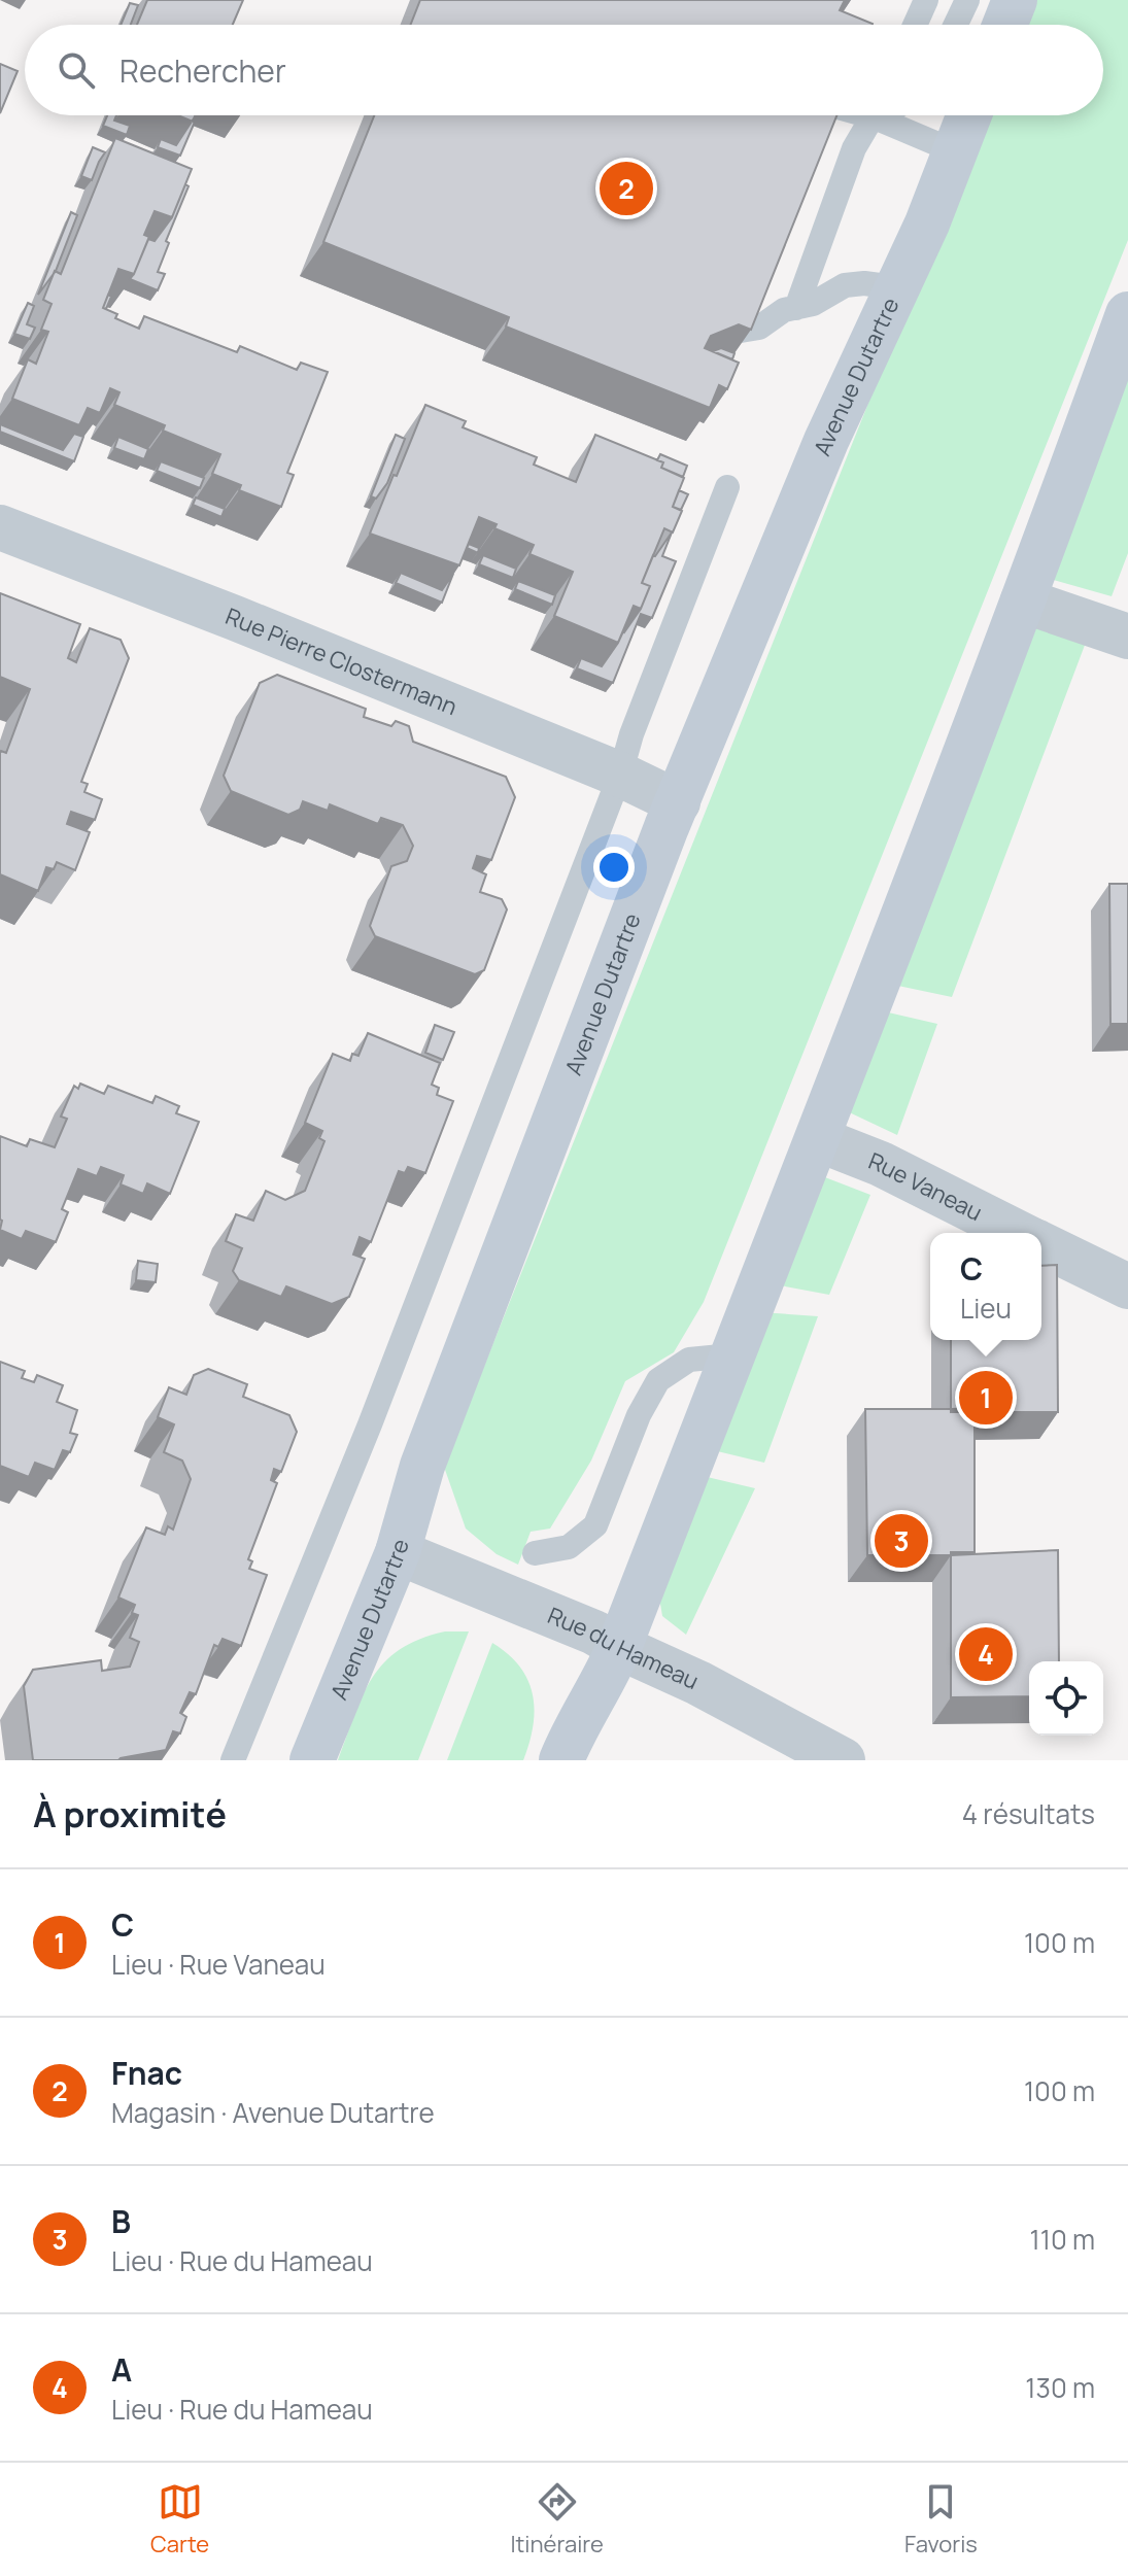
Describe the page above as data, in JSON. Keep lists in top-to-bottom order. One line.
{"streets":{"main road":["Avenue Dutartre"],"street":["Rue Pierre Clostermann","Rue Vaneau","Rue du Hameau"]},"crossings":[["Avenue Dutartre","Rue Pierre Clostermann"],["Avenue Dutartre","Rue du Hameau"]],"page":{"search":"Rechercher","pins":["2","1","3","4"],"popup":["C","Lieu"],"heading":["À proximité","4 résultats"],"list":[{"mark":"1","name":"C","note":"Lieu · Rue Vaneau","value":"100 m"},{"mark":"2","name":"Fnac","note":"Magasin · Avenue Dutartre","value":"100 m"},{"mark":"3","name":"B","note":"Lieu · Rue du Hameau","value":"110 m"},{"mark":"4","name":"A","note":"Lieu · Rue du Hameau","value":"130 m"}],"nav":["Carte","Itinéraire","Favoris"]}}
